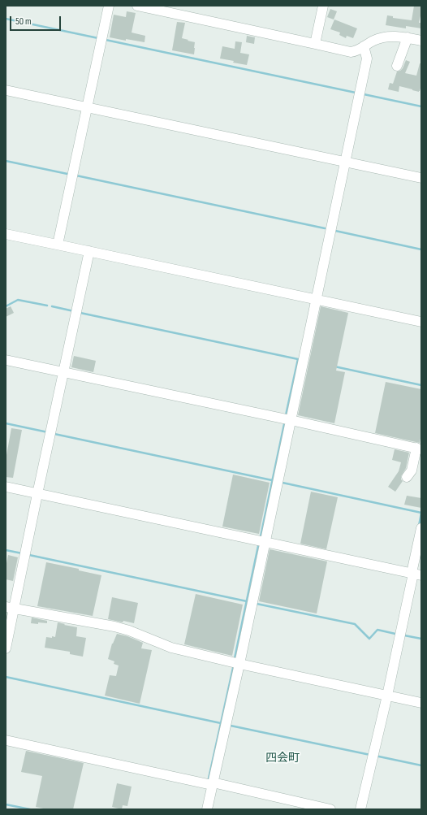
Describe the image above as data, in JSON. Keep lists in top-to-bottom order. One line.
{"districts":["四会町"],"scale_bar":"50 m"}
